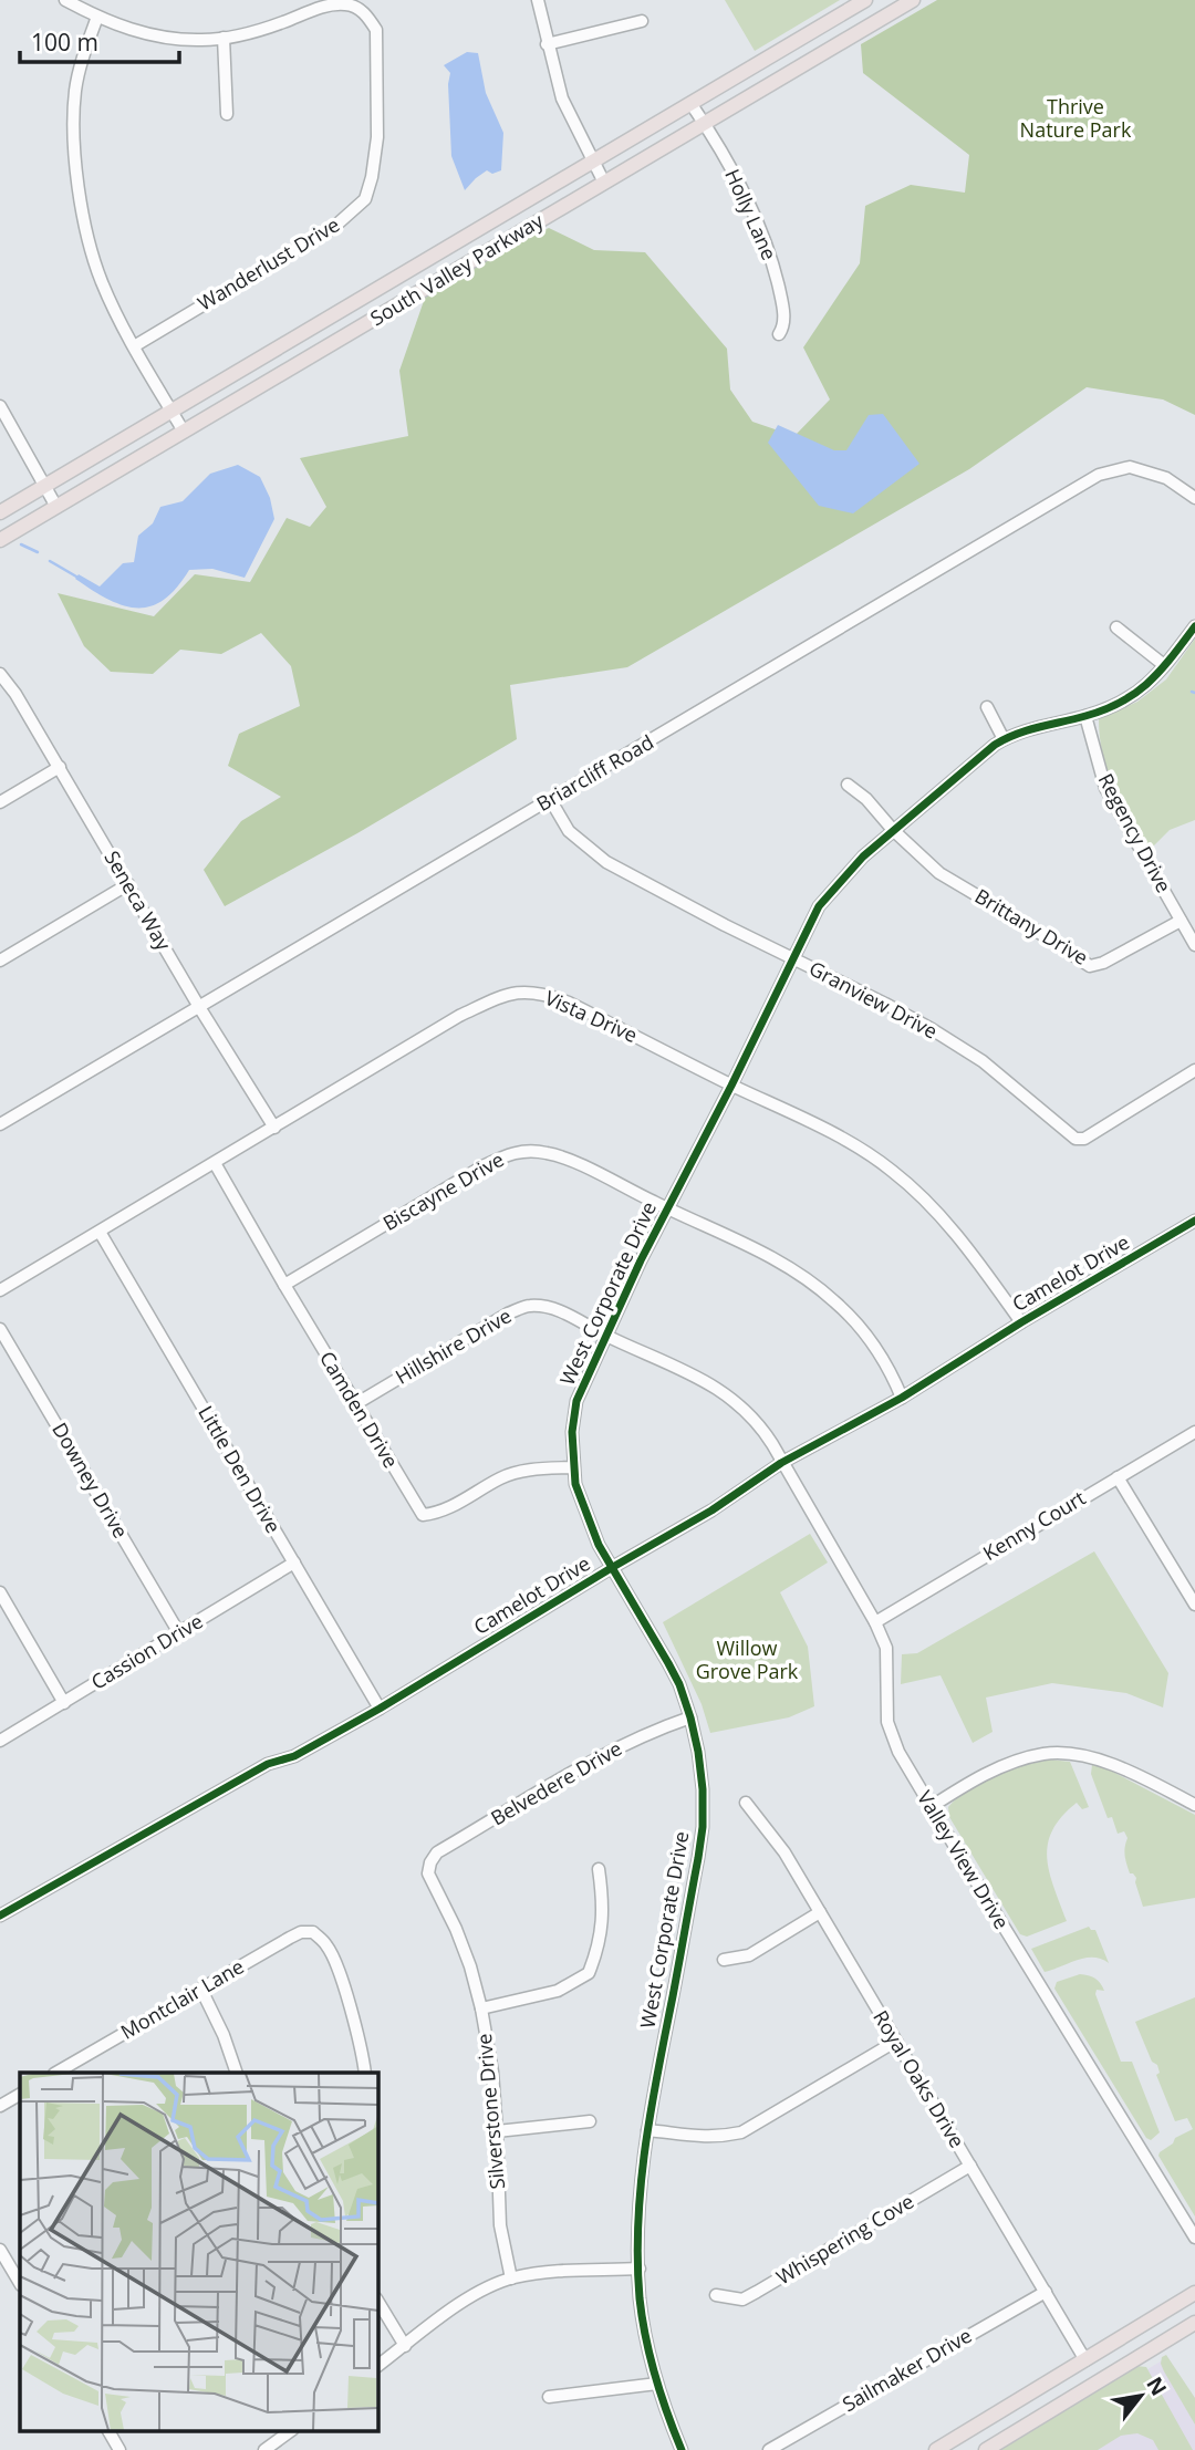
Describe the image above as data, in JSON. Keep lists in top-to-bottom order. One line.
{"streets":{"main road":["South Valley Parkway"],"street":["Holly Lane","Wanderlust Drive","Briarcliff Road","Regency Drive","Seneca Way","Brittany Drive","Granview Drive","Vista Drive","Biscayne Drive","Camelot Drive","West Corporate Drive","Hillshire Drive","Camden Drive","Little Den Drive","Downey Drive","Kenny Court","Cassion Drive","Belvedere Drive","Valley View Drive","Montclair Lane","Royal Oaks Drive","Silverstone Drive","Whispering Cove","Sailmaker Drive"]},"crossings":[["Holly Lane","South Valley Parkway"],["Briarcliff Road","Seneca Way"],["Briarcliff Road","Granview Drive"],["Regency Drive","Brittany Drive"],["Regency Drive","West Corporate Drive"],["Seneca Way","Vista Drive"],["Brittany Drive","West Corporate Drive"],["Granview Drive","West Corporate Drive"],["Vista Drive","Camelot Drive"],["Vista Drive","West Corporate Drive"],["Vista Drive","Camden Drive"],["Vista Drive","Little Den Drive"],["Biscayne Drive","Camelot Drive"],["Biscayne Drive","West Corporate Drive"],["Biscayne Drive","Camden Drive"],["Camelot Drive","West Corporate Drive"],["Camelot Drive","Hillshire Drive"],["Camelot Drive","Little Den Drive"],["Camelot Drive","Valley View Drive"],["West Corporate Drive","Hillshire Drive"],["West Corporate Drive","Camden Drive"],["West Corporate Drive","Belvedere Drive"],["Hillshire Drive","Camden Drive"],["Hillshire Drive","Valley View Drive"],["Little Den Drive","Cassion Drive"],["Downey Drive","Cassion Drive"],["Kenny Court","Valley View Drive"],["Belvedere Drive","Silverstone Drive"],["Royal Oaks Drive","Whispering Cove"],["Royal Oaks Drive","Sailmaker Drive"]],"parks":["Thrive Nature Park","Willow Grove Park"],"scale_bar":"100 m","north":"top right"}
